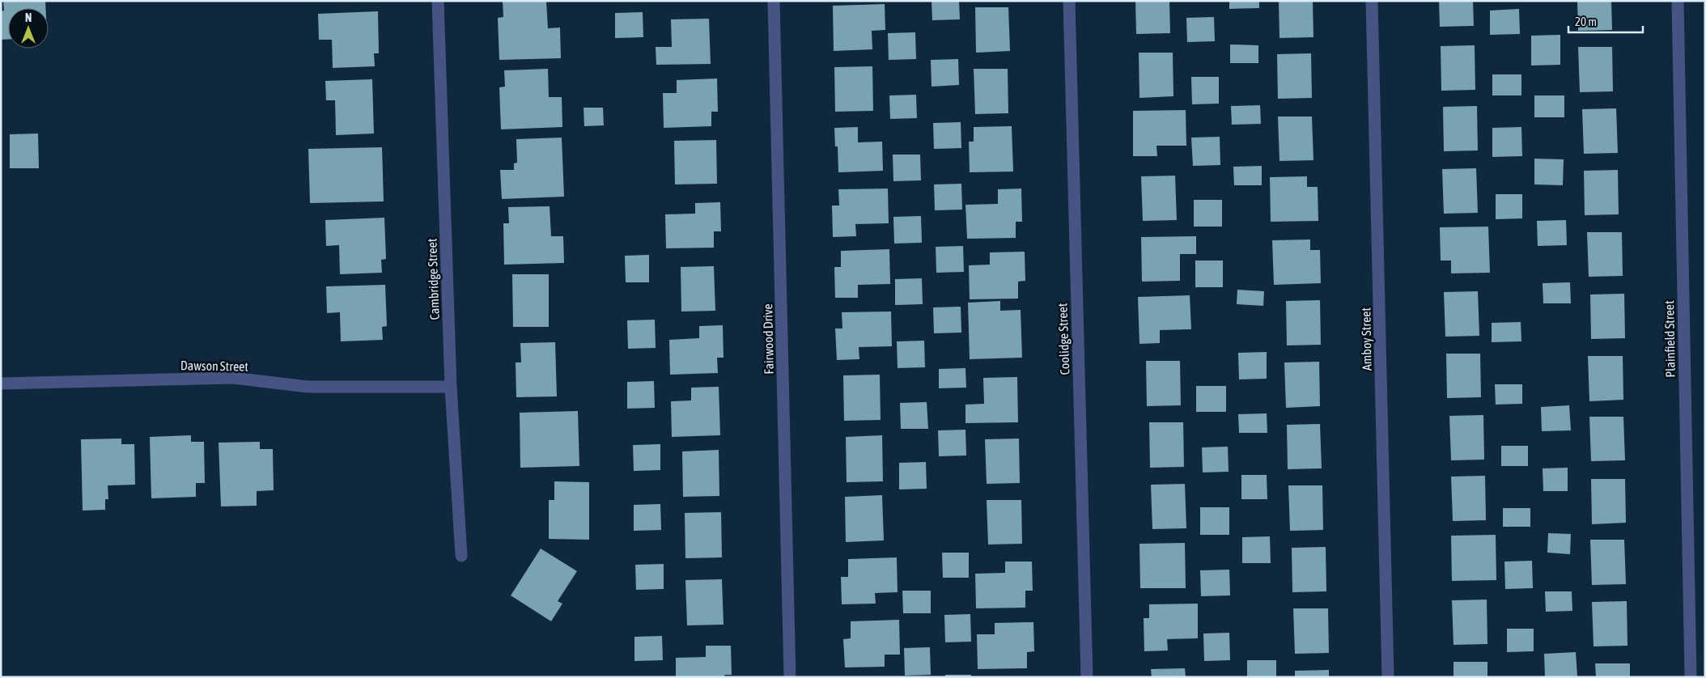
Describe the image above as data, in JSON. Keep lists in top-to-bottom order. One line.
{"streets":{"street":["Cambridge Street","Fairwood Drive","Coolidge Street","Amboy Street","Plainfield Street","Dawson Street"]},"crossings":[["Cambridge Street","Dawson Street"]],"scale_bar":"20 m","north":"top"}
